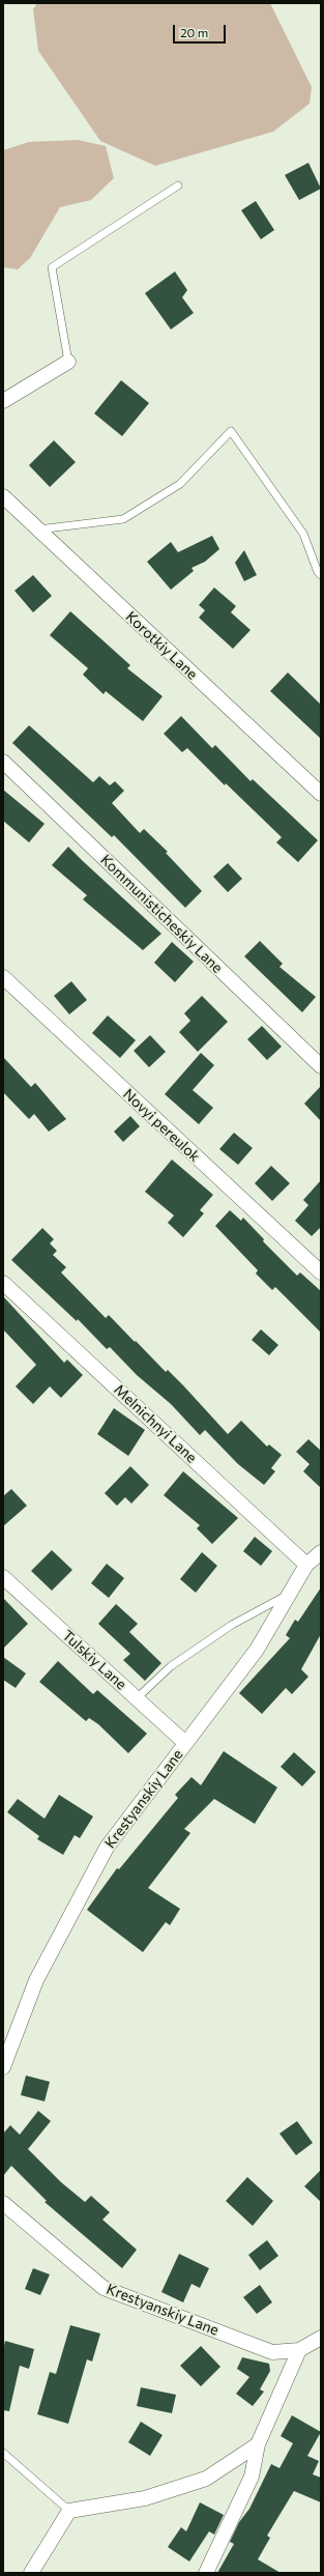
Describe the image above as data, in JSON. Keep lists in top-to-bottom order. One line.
{"streets":{"street":["Korotkiy Lane","Kommunisticheskiy Lane","Novyi pereulok","Melnichnyi Lane","Tulskiy Lane","Krestyanskiy Lane"]},"crossings":[["Melnichnyi Lane","Krestyanskiy Lane"],["Tulskiy Lane","Krestyanskiy Lane"]],"scale_bar":"20 m"}
